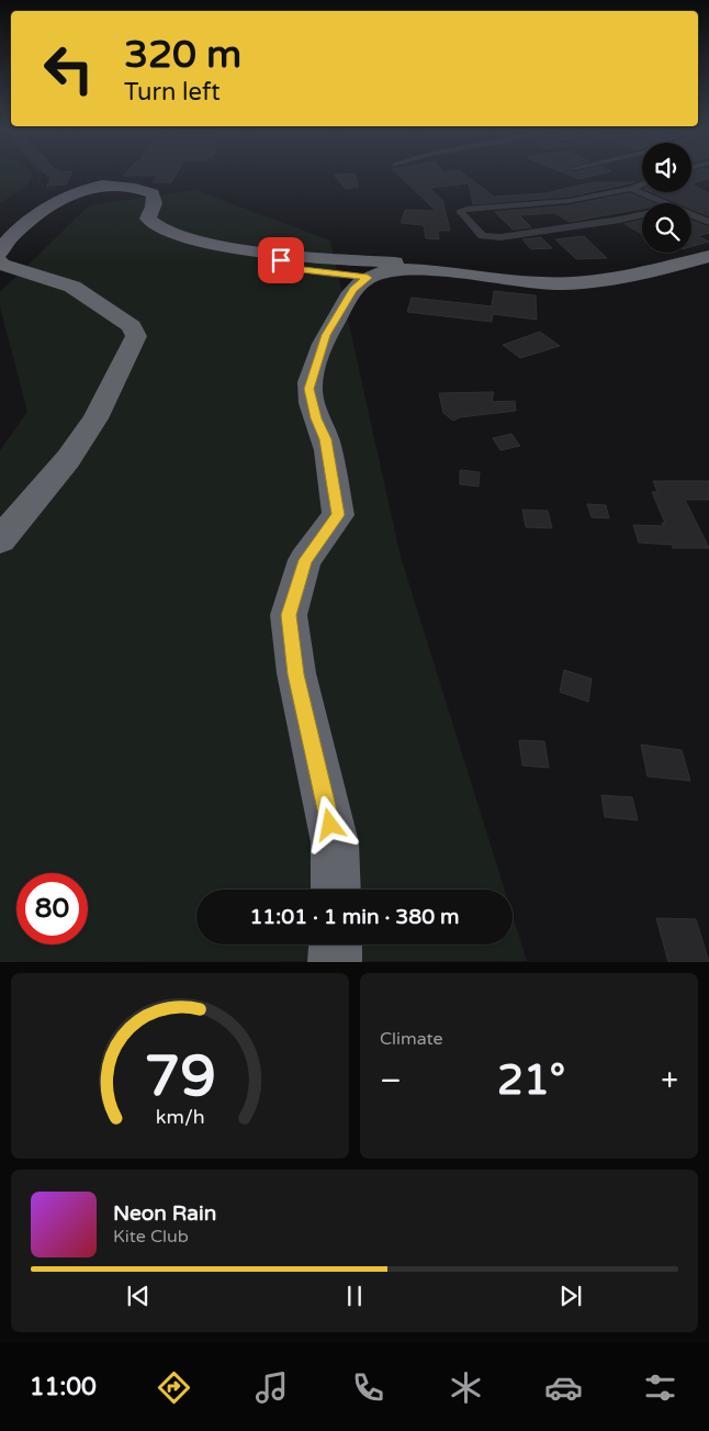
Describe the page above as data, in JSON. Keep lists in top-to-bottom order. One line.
{"page":{"turn":["320 m","Turn left"],"limit":"80","trip":"11:01 · 1 min · 380 m","tile":"Climate","heat":["−","21°","+"],"song":["Neon Rain","Kite Club"],"tabs":"11:00","gauge":["79","km/h"]}}
